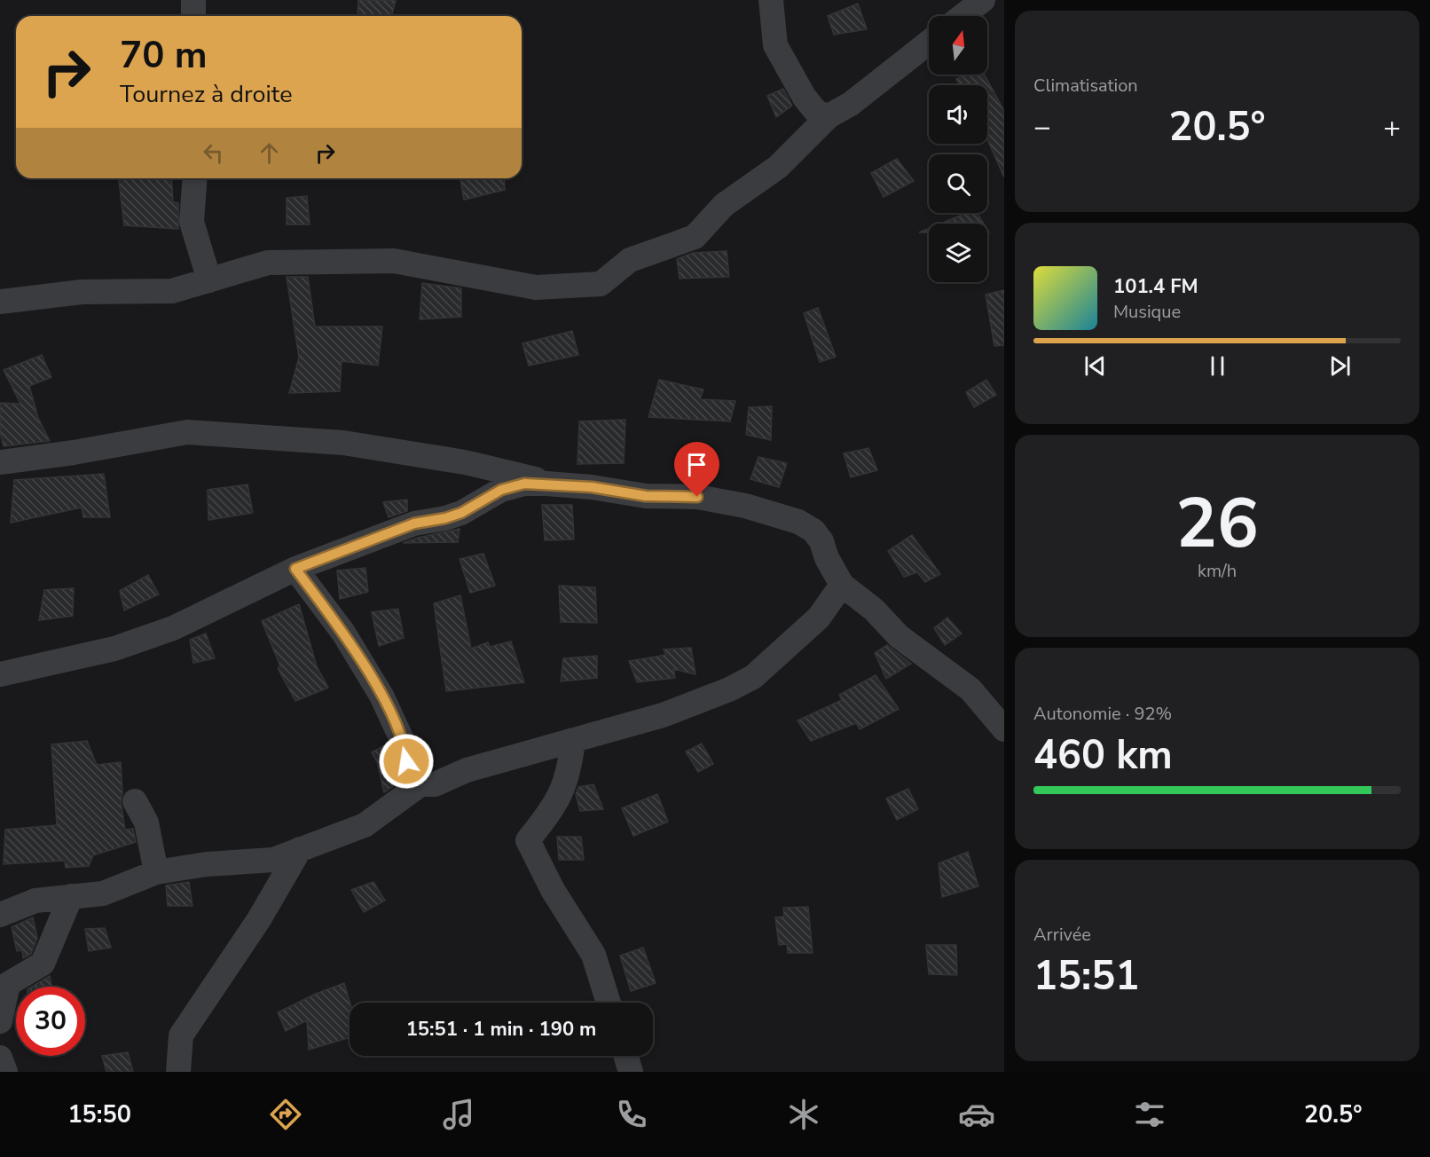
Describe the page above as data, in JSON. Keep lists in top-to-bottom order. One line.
{"north":"top","page":{"tile":["Climatisation",["26","km/h"],["Autonomie · 92%","460 km"],["Arrivée","15:51"]],"turn":["70 m","Tournez à droite"],"heat":["−","20.5°","+"],"song":["101.4 FM","Musique"],"limit":"30","trip":"15:51 · 1 min · 190 m","tabs":["15:50","20.5°"]}}
